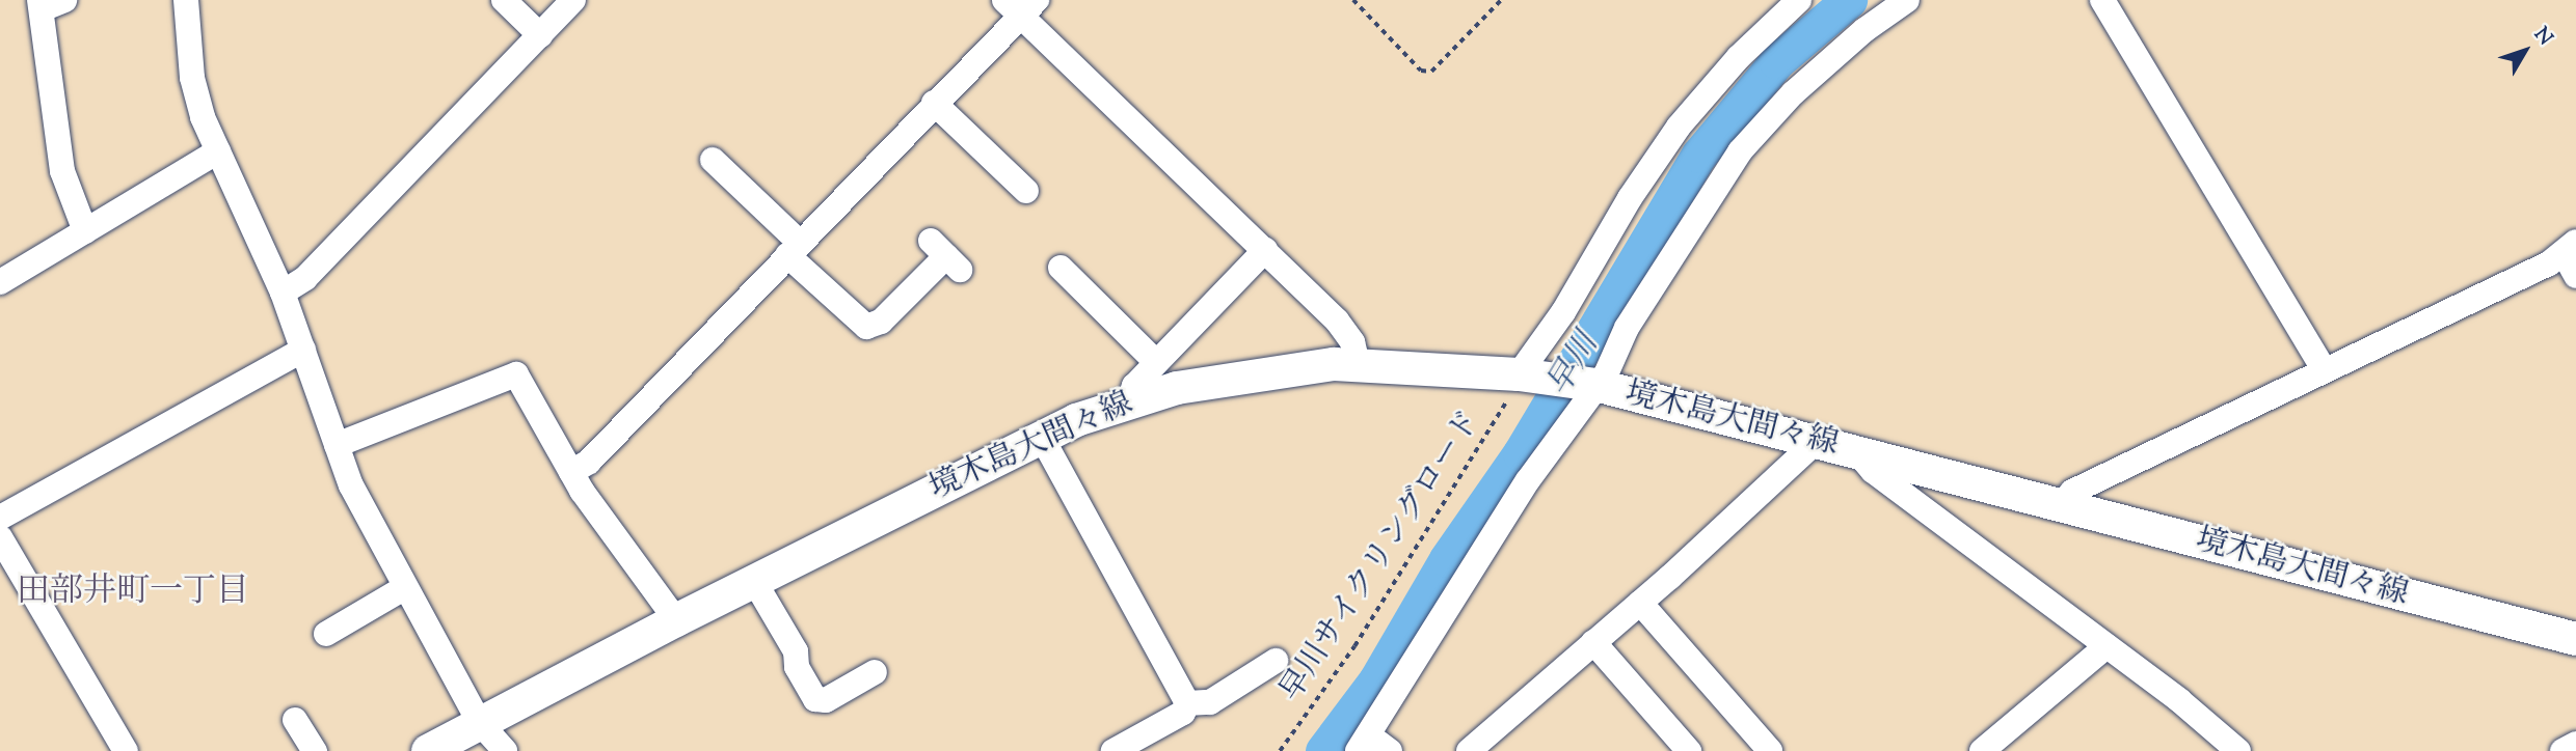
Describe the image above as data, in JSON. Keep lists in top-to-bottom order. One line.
{"streets":{"main road":["境木島大間々線"],"path":["早川サイクリングロード"]},"crossings":[["境木島大間々線","早川サイクリングロード"]],"districts":["田部井町一丁目"],"water":["早川"],"north":"top right"}
